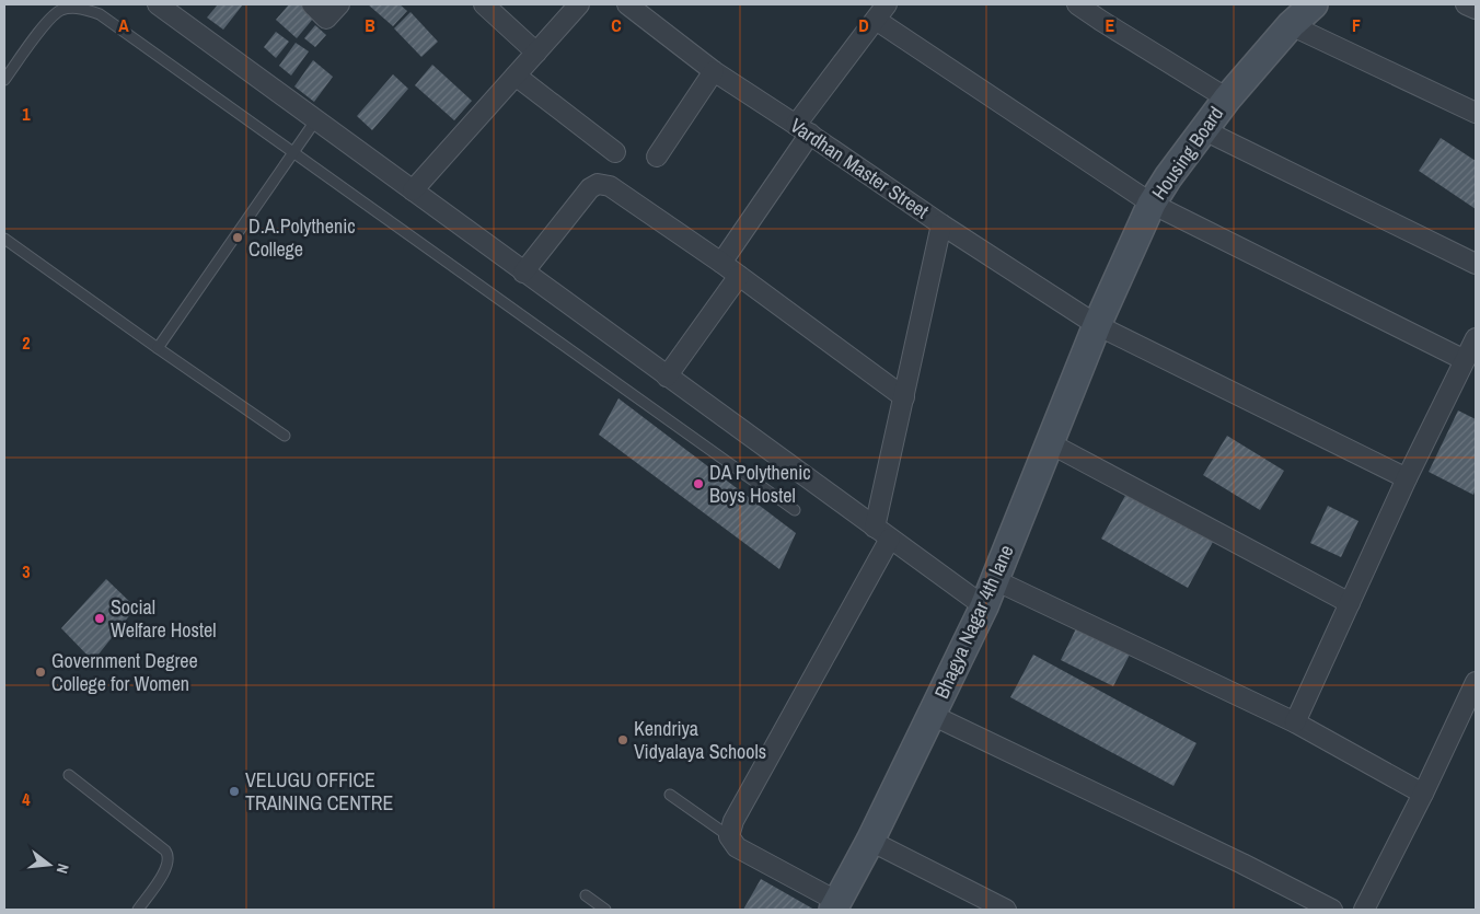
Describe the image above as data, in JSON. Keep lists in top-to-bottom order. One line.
{"streets":{"main road":["Housing Board","Bhagya Nagar 4th lane"],"street":["Vardhan Master Street"]},"crossings":[["Housing Board","Vardhan Master Street"],["Housing Board","Bhagya Nagar 4th lane"],["Vardhan Master Street","Bhagya Nagar 4th lane"]],"places":["D.A.Polythenic College","DA Polythenic Boys Hostel","Social Welfare Hostel","Government Degree College for Women","Kendriya Vidyalaya Schools","VELUGU OFFICE TRAINING CENTRE"],"north":"right","grid":{"columns":["A","B","C","D","E","F"],"rows":["1","2","3","4"]}}
